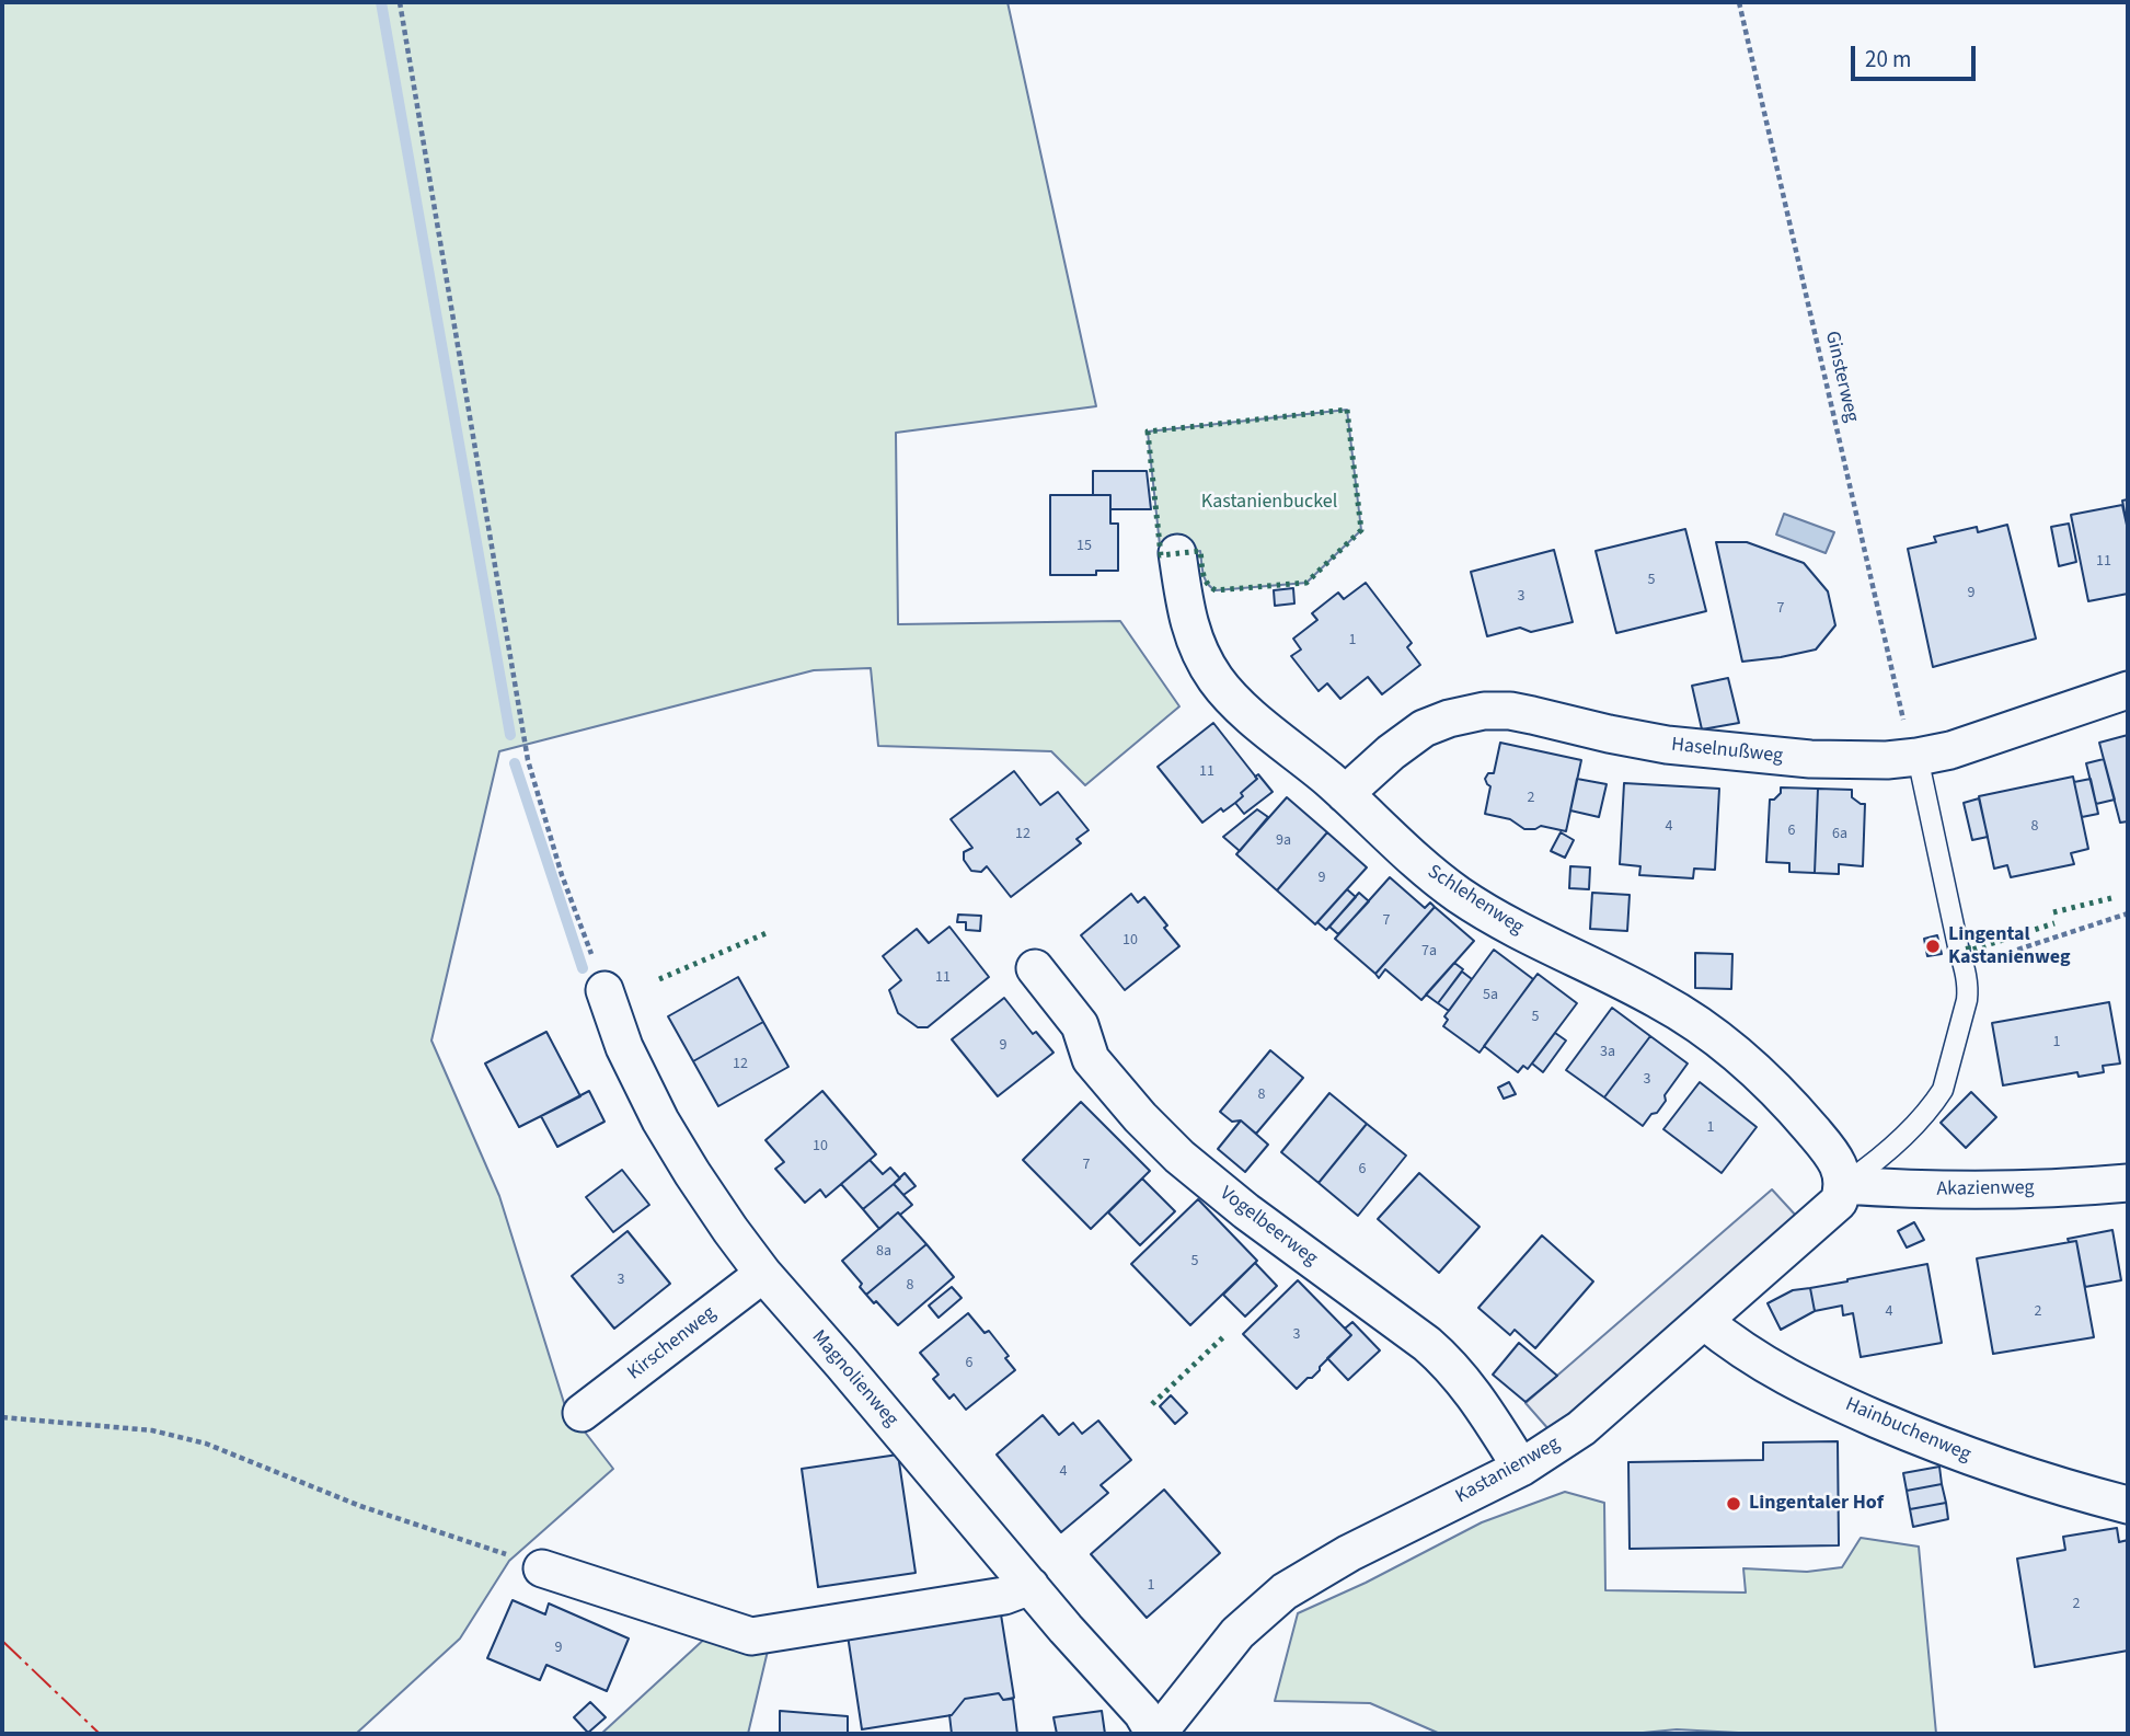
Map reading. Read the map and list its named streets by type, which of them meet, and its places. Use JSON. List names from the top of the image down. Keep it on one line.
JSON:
{"streets":{"street":["Haselnußweg","Schlehenweg","Akazienweg","Vogelbeerweg","Kirschenweg","Magnolienweg","Hainbuchenweg","Kastanienweg"],"path":["Ginsterweg"]},"crossings":[["Ginsterweg","Haselnußweg"],["Haselnußweg","Schlehenweg"],["Schlehenweg","Akazienweg"],["Schlehenweg","Kastanienweg"],["Akazienweg","Kastanienweg"],["Vogelbeerweg","Kastanienweg"],["Kirschenweg","Magnolienweg"],["Magnolienweg","Kastanienweg"],["Hainbuchenweg","Kastanienweg"]],"parks":["Kastanienbuckel"],"places":["Lingental Kastanienweg","Lingentaler Hof"],"house_numbers":["15","11","5","9","3","7","1","11","2","4","8","6","12","6a","9a","9","7","10","7a","11","5a","5","1","9","3a","12","3","8","1","10","7","6","8a","5","3","8","4","2","3","6","4","1","2","9"],"scale_bar":"20 m"}
